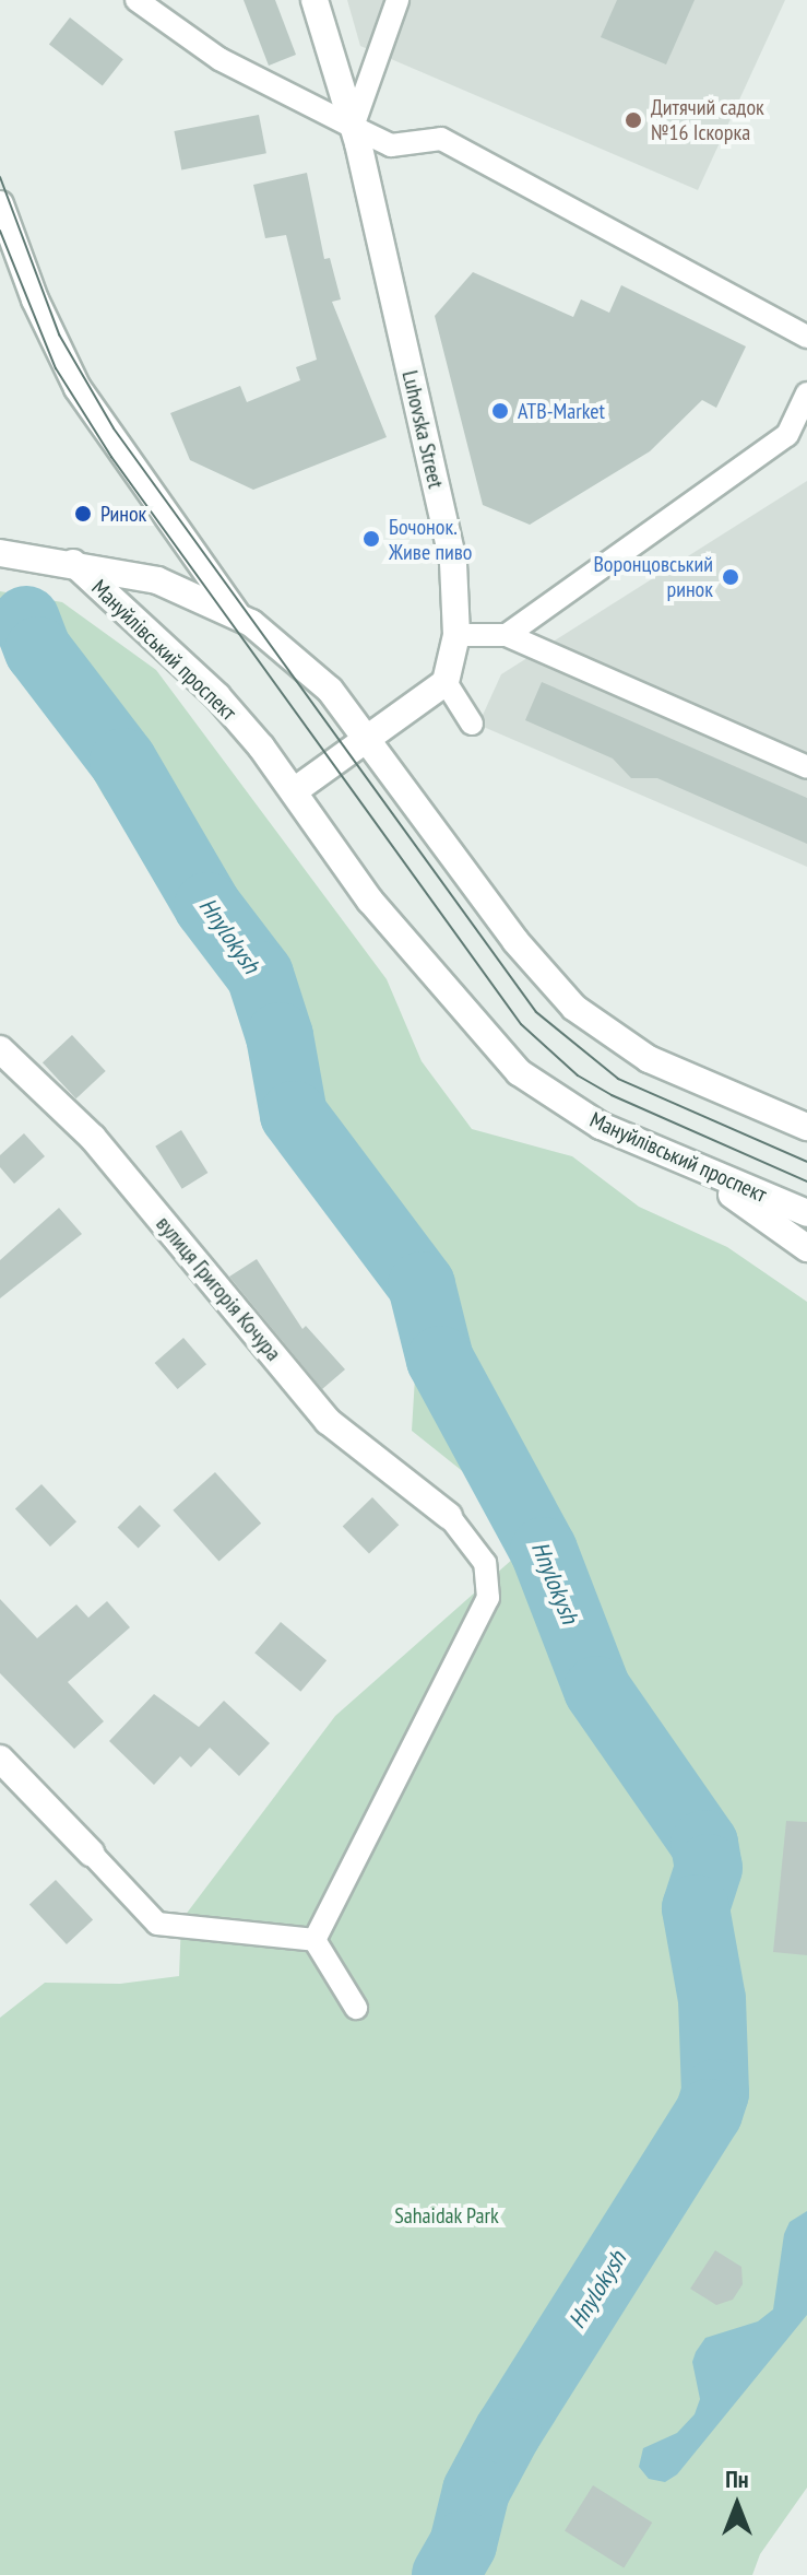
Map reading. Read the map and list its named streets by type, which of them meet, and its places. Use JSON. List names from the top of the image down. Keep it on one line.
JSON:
{"streets":{"main road":["Luhovska Street","Мануйлівський проспект","вулиця Григорія Кочура"]},"water":["Hnylokysh"],"parks":["Sahaidak Park"],"places":["Дитячий садок №16 Іскорка","ATB-Market","Ринок","Бочонок. Живе пиво","Воронцовський ринок"],"north":"top"}
